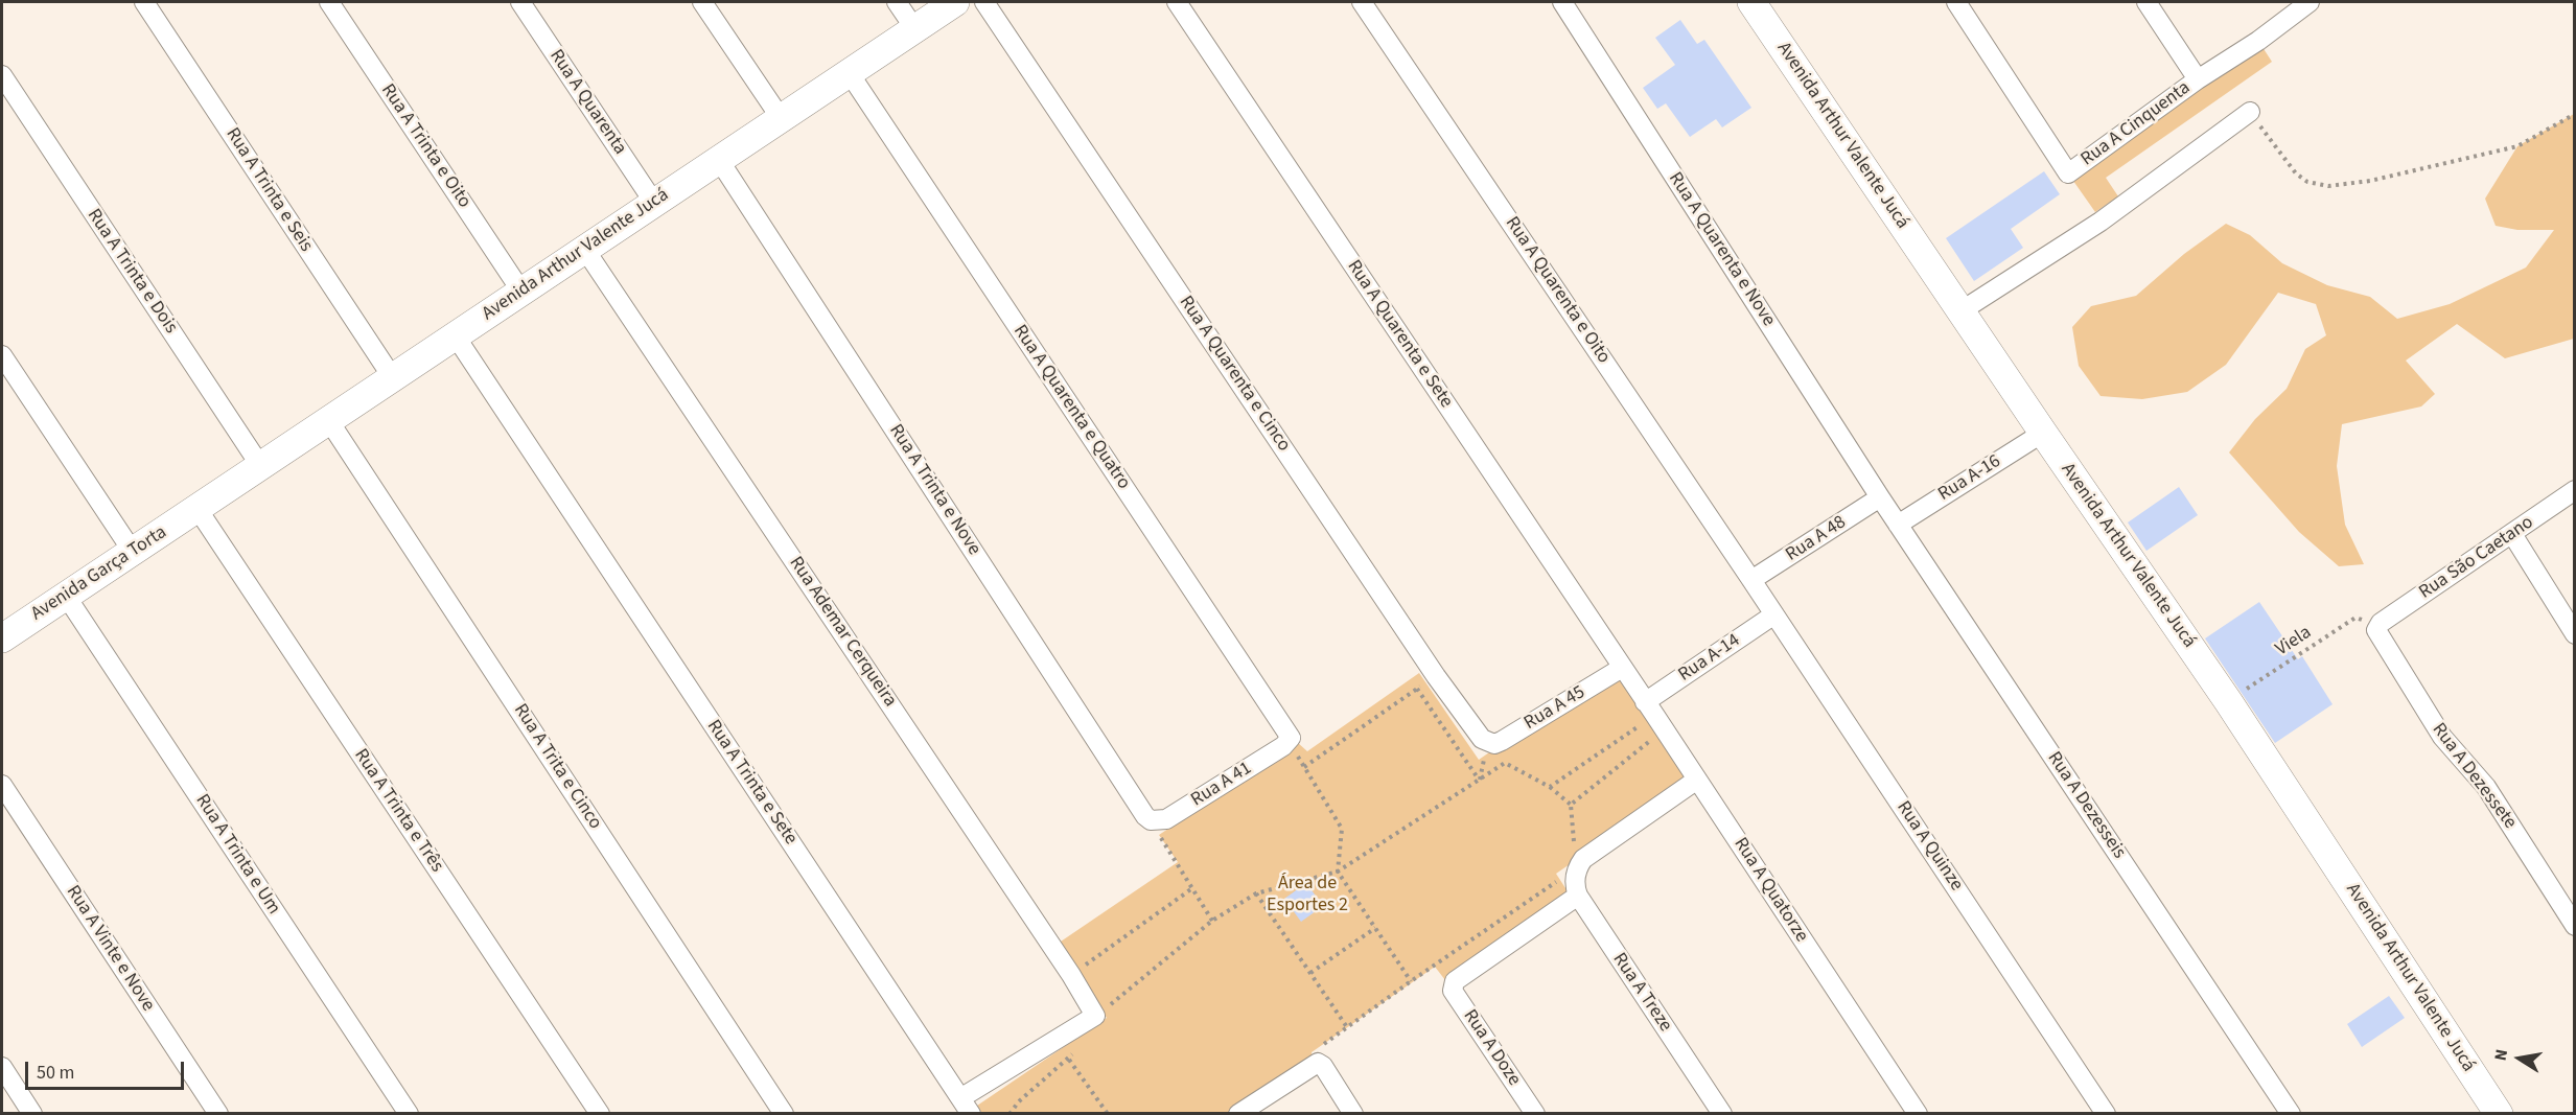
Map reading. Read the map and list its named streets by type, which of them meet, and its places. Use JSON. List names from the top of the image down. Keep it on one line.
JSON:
{"streets":{"street":["Rua A Quarenta","Rua A Cinquenta","Avenida Arthur Valente Jucá","Rua A Trinta e Oito","Rua A Trinta e Seis","Rua A Quarenta e Nove","Rua A Trinta e Dois","Rua A Quarenta e Oito","Rua A Quarenta e Sete","Rua A Quarenta e Cinco","Rua A Quarenta e Quatro","Rua A-16","Rua A Trinta e Nove","Rua A 48","Rua São Caetano","Avenida Garça Torta","Rua Ademar Cerqueira","Rua A-14","Rua A 45","Rua A Trita e Cinco","Rua A Dezessete","Rua A Trinta e Sete","Rua A 41","Rua A Dezesseis","Rua A Trinta e Três","Rua A Quinze","Rua A Trinta e Um","Rua A Quatorze","Rua A Vinte e Nove","Rua A Treze","Rua A Doze"],"path":["Viela"]},"crossings":[["Rua A Quarenta","Avenida Arthur Valente Jucá"],["Avenida Arthur Valente Jucá","Rua A Trinta e Oito"],["Avenida Arthur Valente Jucá","Rua A Trinta e Seis"],["Avenida Arthur Valente Jucá","Rua A Trinta e Dois"],["Avenida Arthur Valente Jucá","Rua A Quarenta e Quatro"],["Avenida Arthur Valente Jucá","Rua A-16"],["Avenida Arthur Valente Jucá","Rua A Trinta e Nove"],["Avenida Arthur Valente Jucá","Avenida Garça Torta"],["Avenida Arthur Valente Jucá","Rua Ademar Cerqueira"],["Avenida Arthur Valente Jucá","Viela"],["Avenida Arthur Valente Jucá","Rua A Trita e Cinco"],["Avenida Arthur Valente Jucá","Rua A Trinta e Sete"],["Avenida Arthur Valente Jucá","Rua A Trinta e Três"],["Rua A Quarenta e Nove","Rua A 48"],["Rua A Quarenta e Nove","Rua A Dezesseis"],["Rua A Quarenta e Oito","Rua A 48"],["Rua A Quarenta e Oito","Rua A Quinze"],["Rua A Quarenta e Sete","Rua A 45"],["Rua A Quarenta e Sete","Rua A Quatorze"],["Rua A Quarenta e Cinco","Rua A 45"],["Rua A Quarenta e Quatro","Rua A 41"],["Rua A-16","Rua A Dezesseis"],["Rua A Trinta e Nove","Rua A 41"],["Rua A 48","Rua A Dezesseis"],["Rua A 48","Rua A Quinze"],["Rua São Caetano","Viela"],["Rua São Caetano","Rua A Dezessete"],["Avenida Garça Torta","Rua A Trinta e Três"],["Avenida Garça Torta","Rua A Trinta e Um"],["Rua Ademar Cerqueira","Rua A Trinta e Sete"],["Viela","Rua A Dezessete"],["Rua A-14","Rua A Quinze"],["Rua A-14","Rua A Quatorze"],["Rua A 45","Rua A Quatorze"],["Rua A Treze","Rua A Doze"]],"parks":["Área de Esportes 2"],"scale_bar":"50 m","north":"left"}
